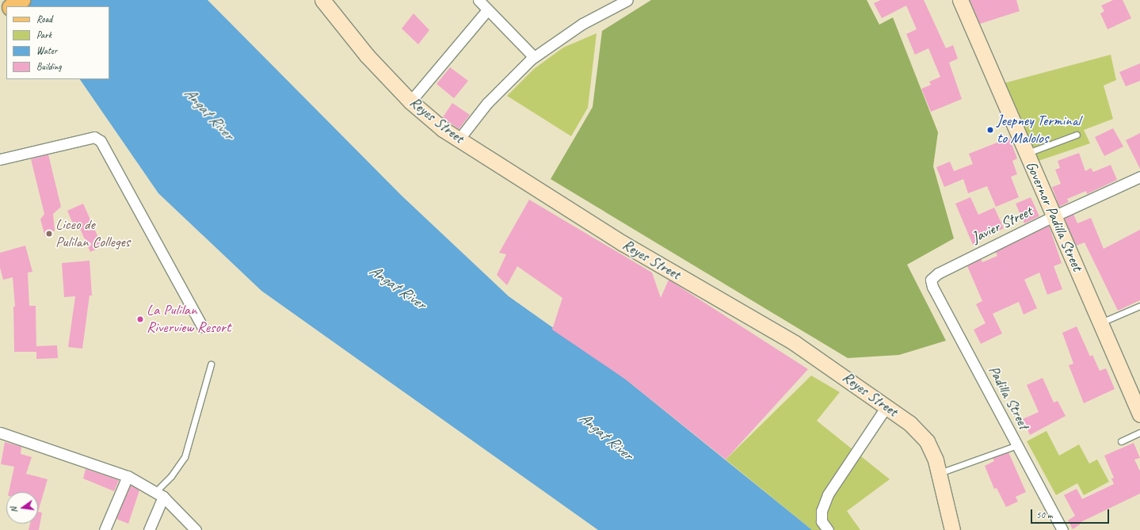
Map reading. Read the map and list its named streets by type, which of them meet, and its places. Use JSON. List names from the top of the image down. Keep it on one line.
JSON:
{"streets":{"street":["Reyes Street","Governor Padilla Street","Javier Street","Padilla Street"]},"crossings":[["Governor Padilla Street","Javier Street"],["Javier Street","Padilla Street"]],"water":["Angat River"],"places":["Jeepney Terminal to Malolos","Liceo de Pulilan Colleges","La Pulilan Riverview Resort"],"legend":["Road","Park","Water","Building"],"scale_bar":"50 m","north":"left"}
